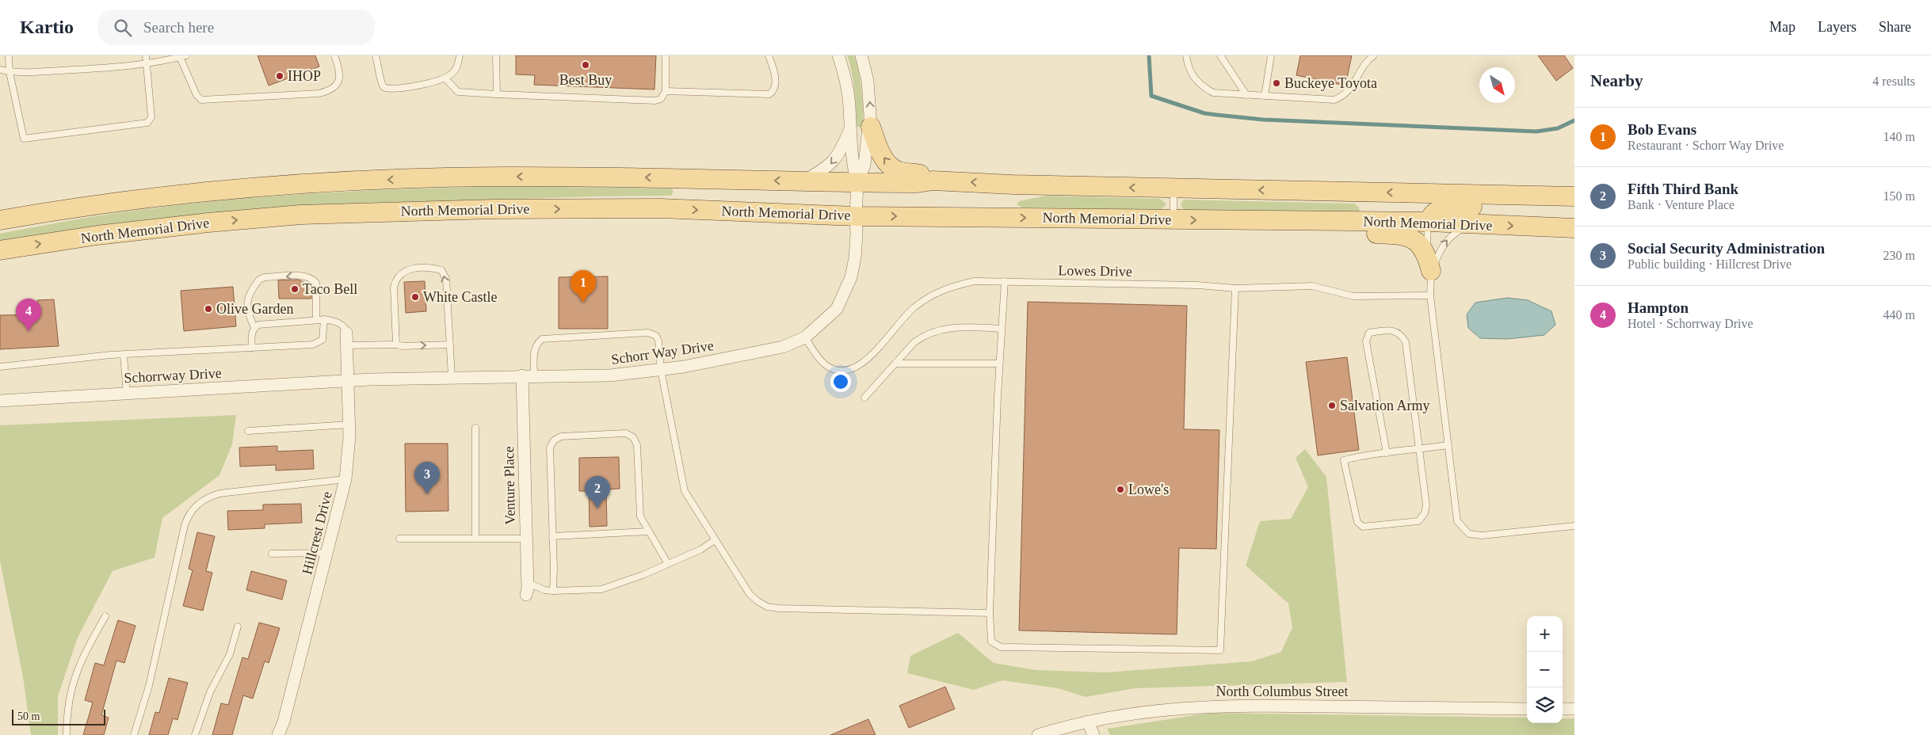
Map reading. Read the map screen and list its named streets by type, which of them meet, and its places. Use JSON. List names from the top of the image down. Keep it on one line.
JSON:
{"streets":{"main road":["North Memorial Drive"],"street":["Schorr Way Drive","Schorrway Drive","Venture Place","Hillcrest Drive","North Columbus Street"],"lane":["Lowes Drive"]},"crossings":[["North Memorial Drive","Schorr Way Drive"],["Lowes Drive","Schorr Way Drive"],["Schorr Way Drive","Schorrway Drive"],["Schorr Way Drive","Venture Place"],["Schorr Way Drive","Hillcrest Drive"],["Schorrway Drive","Hillcrest Drive"]],"places":["Best Buy","IHOP","Buckeye Toyota","Taco Bell","White Castle","Olive Garden","Salvation Army","Lowe's"],"scale_bar":"50 m","north":"bottom right","page":{"header":"Kartio","search":"Search here","nav":["Map","Layers","Share"],"heading":["Nearby","4 results"],"list":[{"mark":"1","name":"Bob Evans","note":"Restaurant · Schorr Way Drive","value":"140 m"},{"mark":"2","name":"Fifth Third Bank","note":"Bank · Venture Place","value":"150 m"},{"mark":"3","name":"Social Security Administration","note":"Public building · Hillcrest Drive","value":"230 m"},{"mark":"4","name":"Hampton","note":"Hotel · Schorrway Drive","value":"440 m"}],"pins":["1","4","3","2"],"map_buttons":["+","−"],"scale":"50 m"}}
